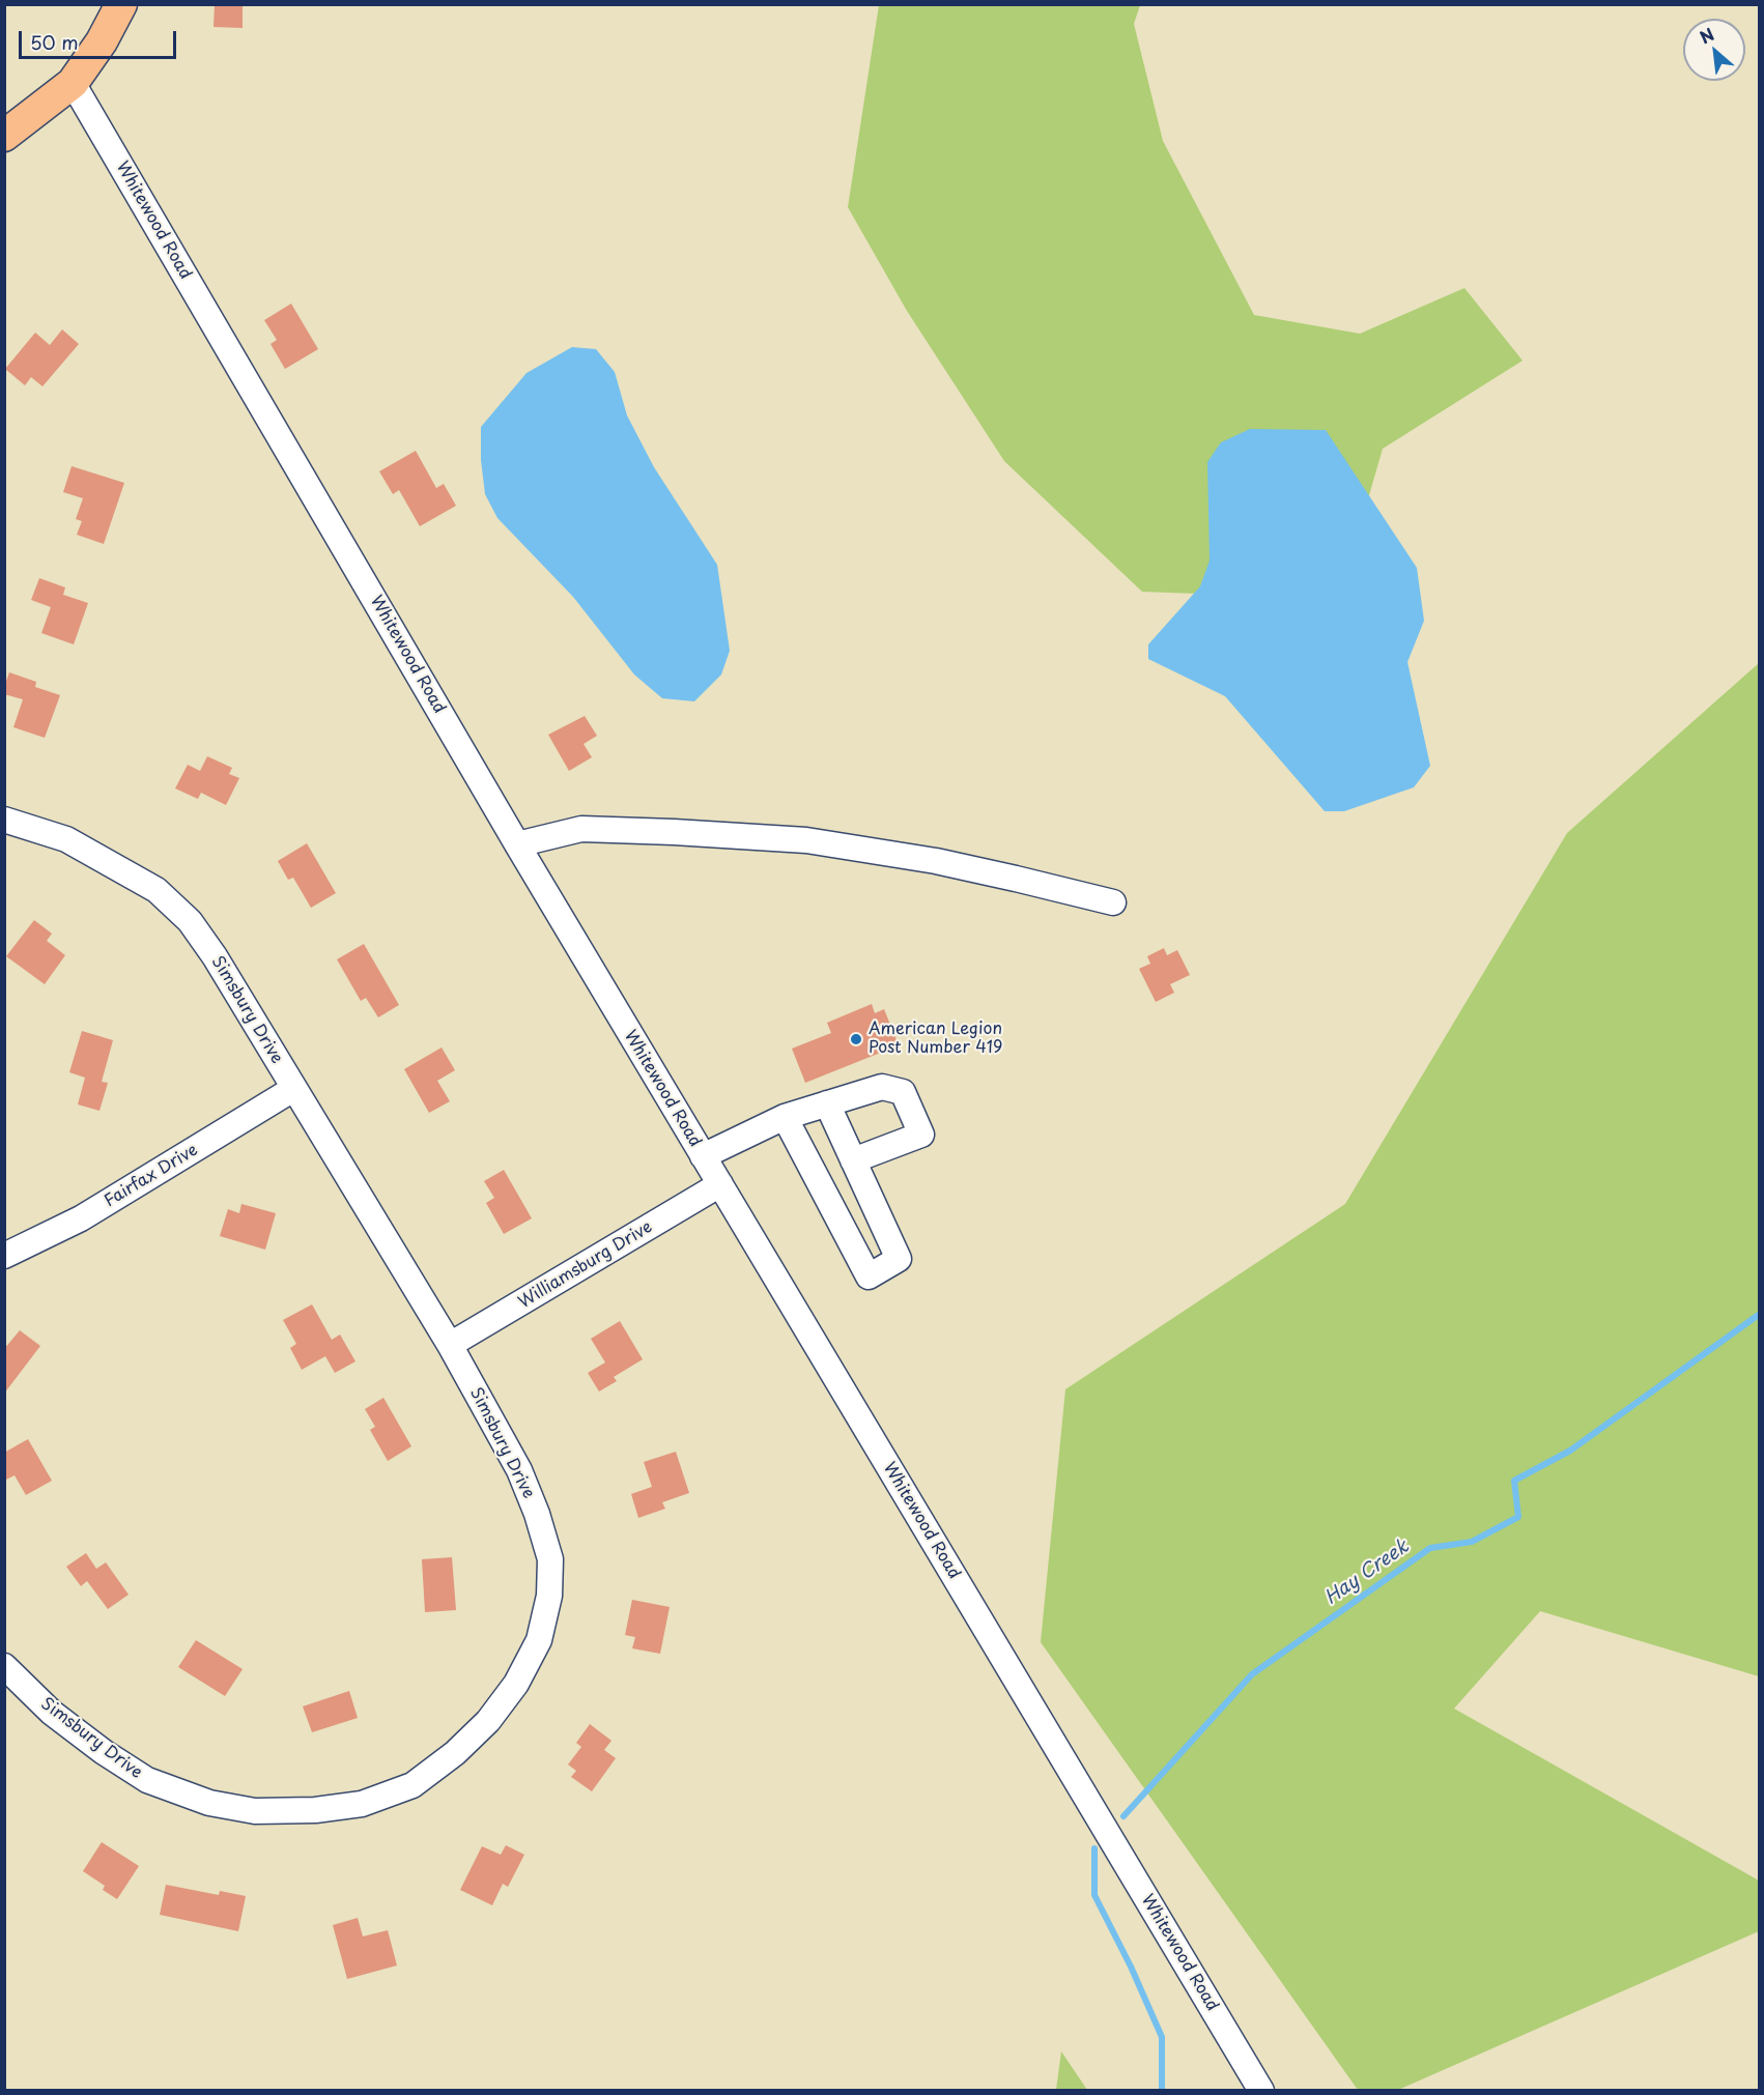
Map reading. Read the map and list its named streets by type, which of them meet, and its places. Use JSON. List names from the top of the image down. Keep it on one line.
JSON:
{"streets":{"street":["Whitewood Road","Simsbury Drive","Fairfax Drive","Williamsburg Drive"]},"crossings":[["Whitewood Road","Williamsburg Drive"],["Simsbury Drive","Fairfax Drive"],["Simsbury Drive","Williamsburg Drive"]],"water":["Hay Creek"],"places":["American Legion Post Number 419"],"scale_bar":"50 m","north":"top left"}
